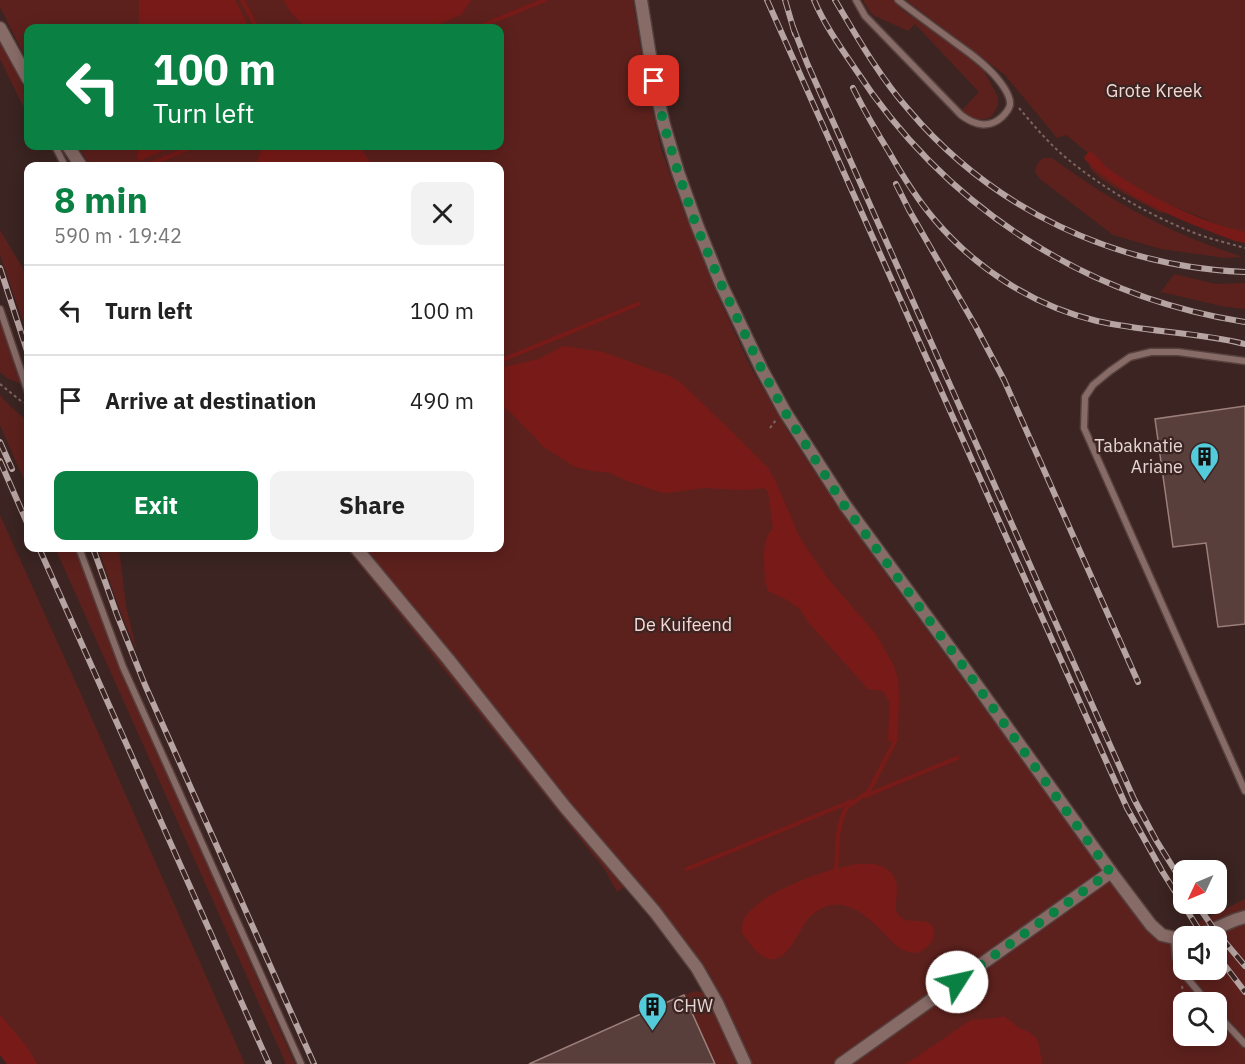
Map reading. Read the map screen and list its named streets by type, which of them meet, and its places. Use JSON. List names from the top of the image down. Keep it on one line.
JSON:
{"parks":["Grote Kreek","De Kuifeend"],"places":{"building":["Tabaknatie Ariane","CHW"]},"north":"bottom left","page":{"turn":["100 m","Turn left"],"heading":["8 min","590 m · 19:42"],"list":[{"name":"Turn left","value":"100 m"},{"name":"Arrive at destination","value":"490 m"}],"buttons":["Exit","Share"]}}
